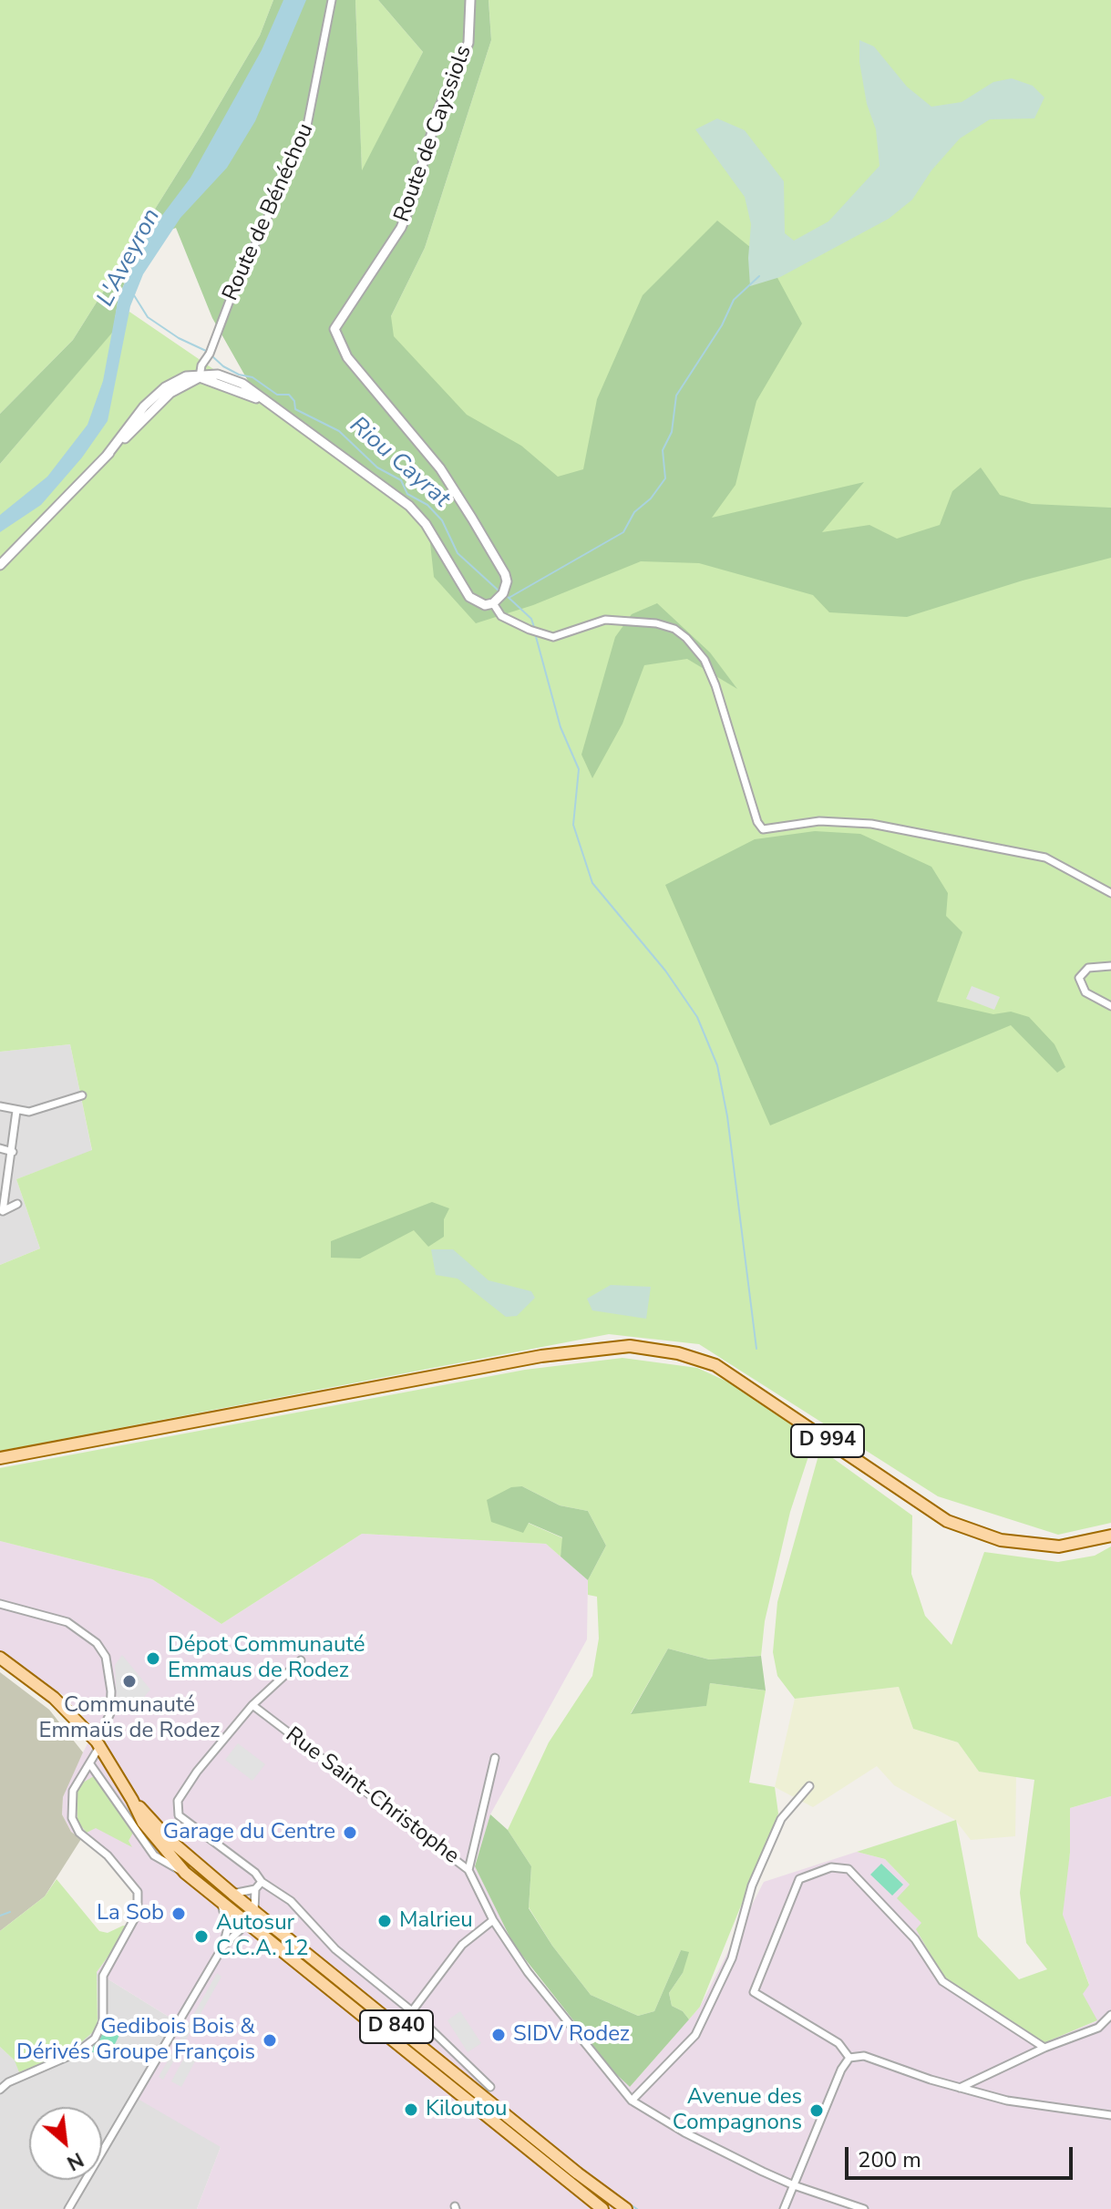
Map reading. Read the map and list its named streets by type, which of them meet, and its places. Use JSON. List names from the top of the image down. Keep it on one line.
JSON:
{"streets":{"main road":["D 994","D 840"],"street":["Route de Cayssiols","Route de Bénéchou","Rue Saint-Christophe"]},"water":["L'Aveyron","Riou Cayrat"],"places":["Dépot Communauté Emmaus de Rodez","Communauté Emmaüs de Rodez","Garage du Centre","La Sob","Malrieu","Autosur C.C.A. 12","SIDV Rodez","Gedibois Bois & Dérivés Groupe François","Kiloutou","Avenue des Compagnons"],"scale_bar":"200 m","north":"bottom right"}
